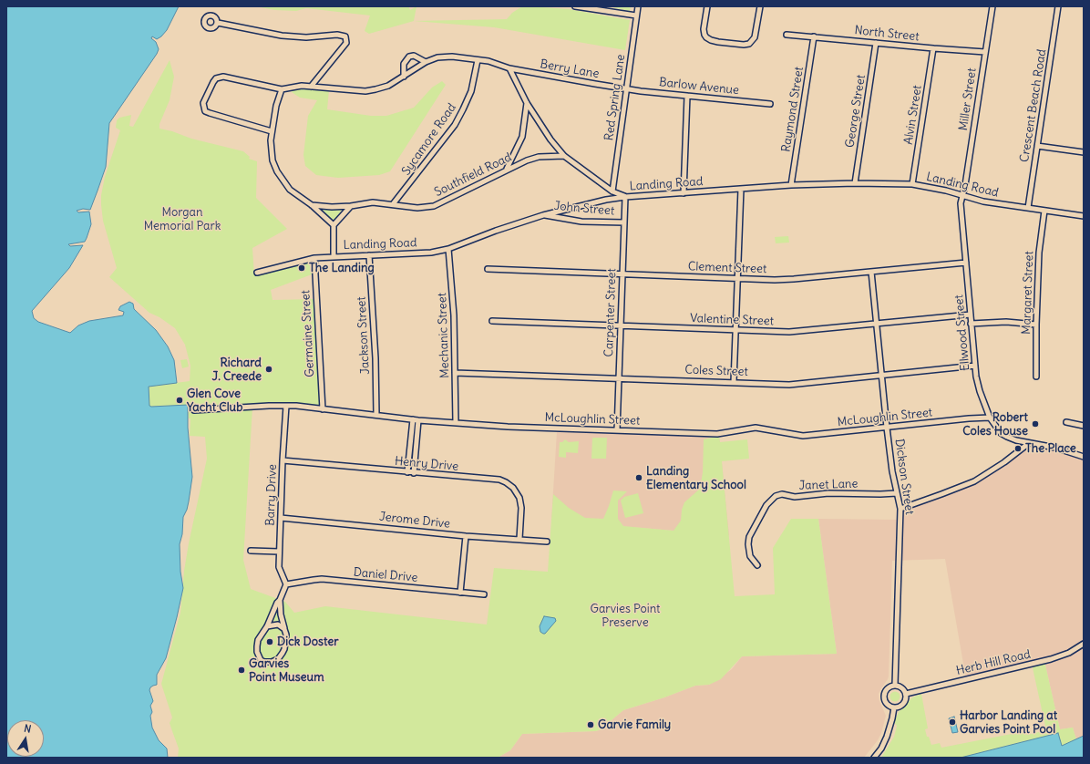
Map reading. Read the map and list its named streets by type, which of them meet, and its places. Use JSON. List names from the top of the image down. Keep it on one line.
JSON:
{"streets":{"street":["North Street","Berry Lane","Barlow Avenue","Red Spring Lane","Miller Street","Crescent Beach Road","Raymond Street","George Street","Alvin Street","Sycamore Road","Southfield Road","Landing Road","John Street","Clement Street","Margaret Street","Carpenter Street","Valentine Street","Ellwood Street","Germaine Street","Jackson Street","Mechanic Street","Coles Street","McLoughlin Street","Henry Drive","Dickson Street","Janet Lane","Barry Drive","Jerome Drive","Daniel Drive","Herb Hill Road"]},"crossings":[["North Street","Miller Street"],["North Street","Raymond Street"],["North Street","George Street"],["North Street","Alvin Street"],["Berry Lane","Barlow Avenue"],["Berry Lane","Red Spring Lane"],["Berry Lane","Sycamore Road"],["Barlow Avenue","Red Spring Lane"],["Miller Street","Landing Road"],["Miller Street","Ellwood Street"],["Crescent Beach Road","Landing Road"],["Raymond Street","Landing Road"],["George Street","Landing Road"],["Alvin Street","Landing Road"],["Sycamore Road","Southfield Road"],["Landing Road","John Street"],["Landing Road","Margaret Street"],["Landing Road","Carpenter Street"],["Landing Road","Ellwood Street"],["Landing Road","Germaine Street"],["Landing Road","Jackson Street"],["Landing Road","Mechanic Street"],["John Street","Carpenter Street"],["Clement Street","Carpenter Street"],["Clement Street","Ellwood Street"],["Clement Street","Dickson Street"],["Carpenter Street","Valentine Street"],["Carpenter Street","Coles Street"],["Carpenter Street","McLoughlin Street"],["Valentine Street","Ellwood Street"],["Valentine Street","Dickson Street"],["Ellwood Street","Coles Street"],["Ellwood Street","McLoughlin Street"],["Germaine Street","McLoughlin Street"],["Jackson Street","McLoughlin Street"],["Mechanic Street","Coles Street"],["Mechanic Street","McLoughlin Street"],["Coles Street","Dickson Street"],["McLoughlin Street","Dickson Street"],["McLoughlin Street","Barry Drive"],["Henry Drive","Barry Drive"],["Henry Drive","Jerome Drive"],["Dickson Street","Janet Lane"],["Dickson Street","Herb Hill Road"],["Barry Drive","Jerome Drive"],["Barry Drive","Daniel Drive"]],"parks":["Morgan Memorial Park","Garvies Point Preserve"],"places":["The Landing","Richard J. Creede","Glen Cove Yacht Club","Robert Coles House","The Place","Landing Elementary School","Dick Doster","Garvies Point Museum","Harbor Landing at Garvies Point Pool","Garvie Family"],"north":"top"}
